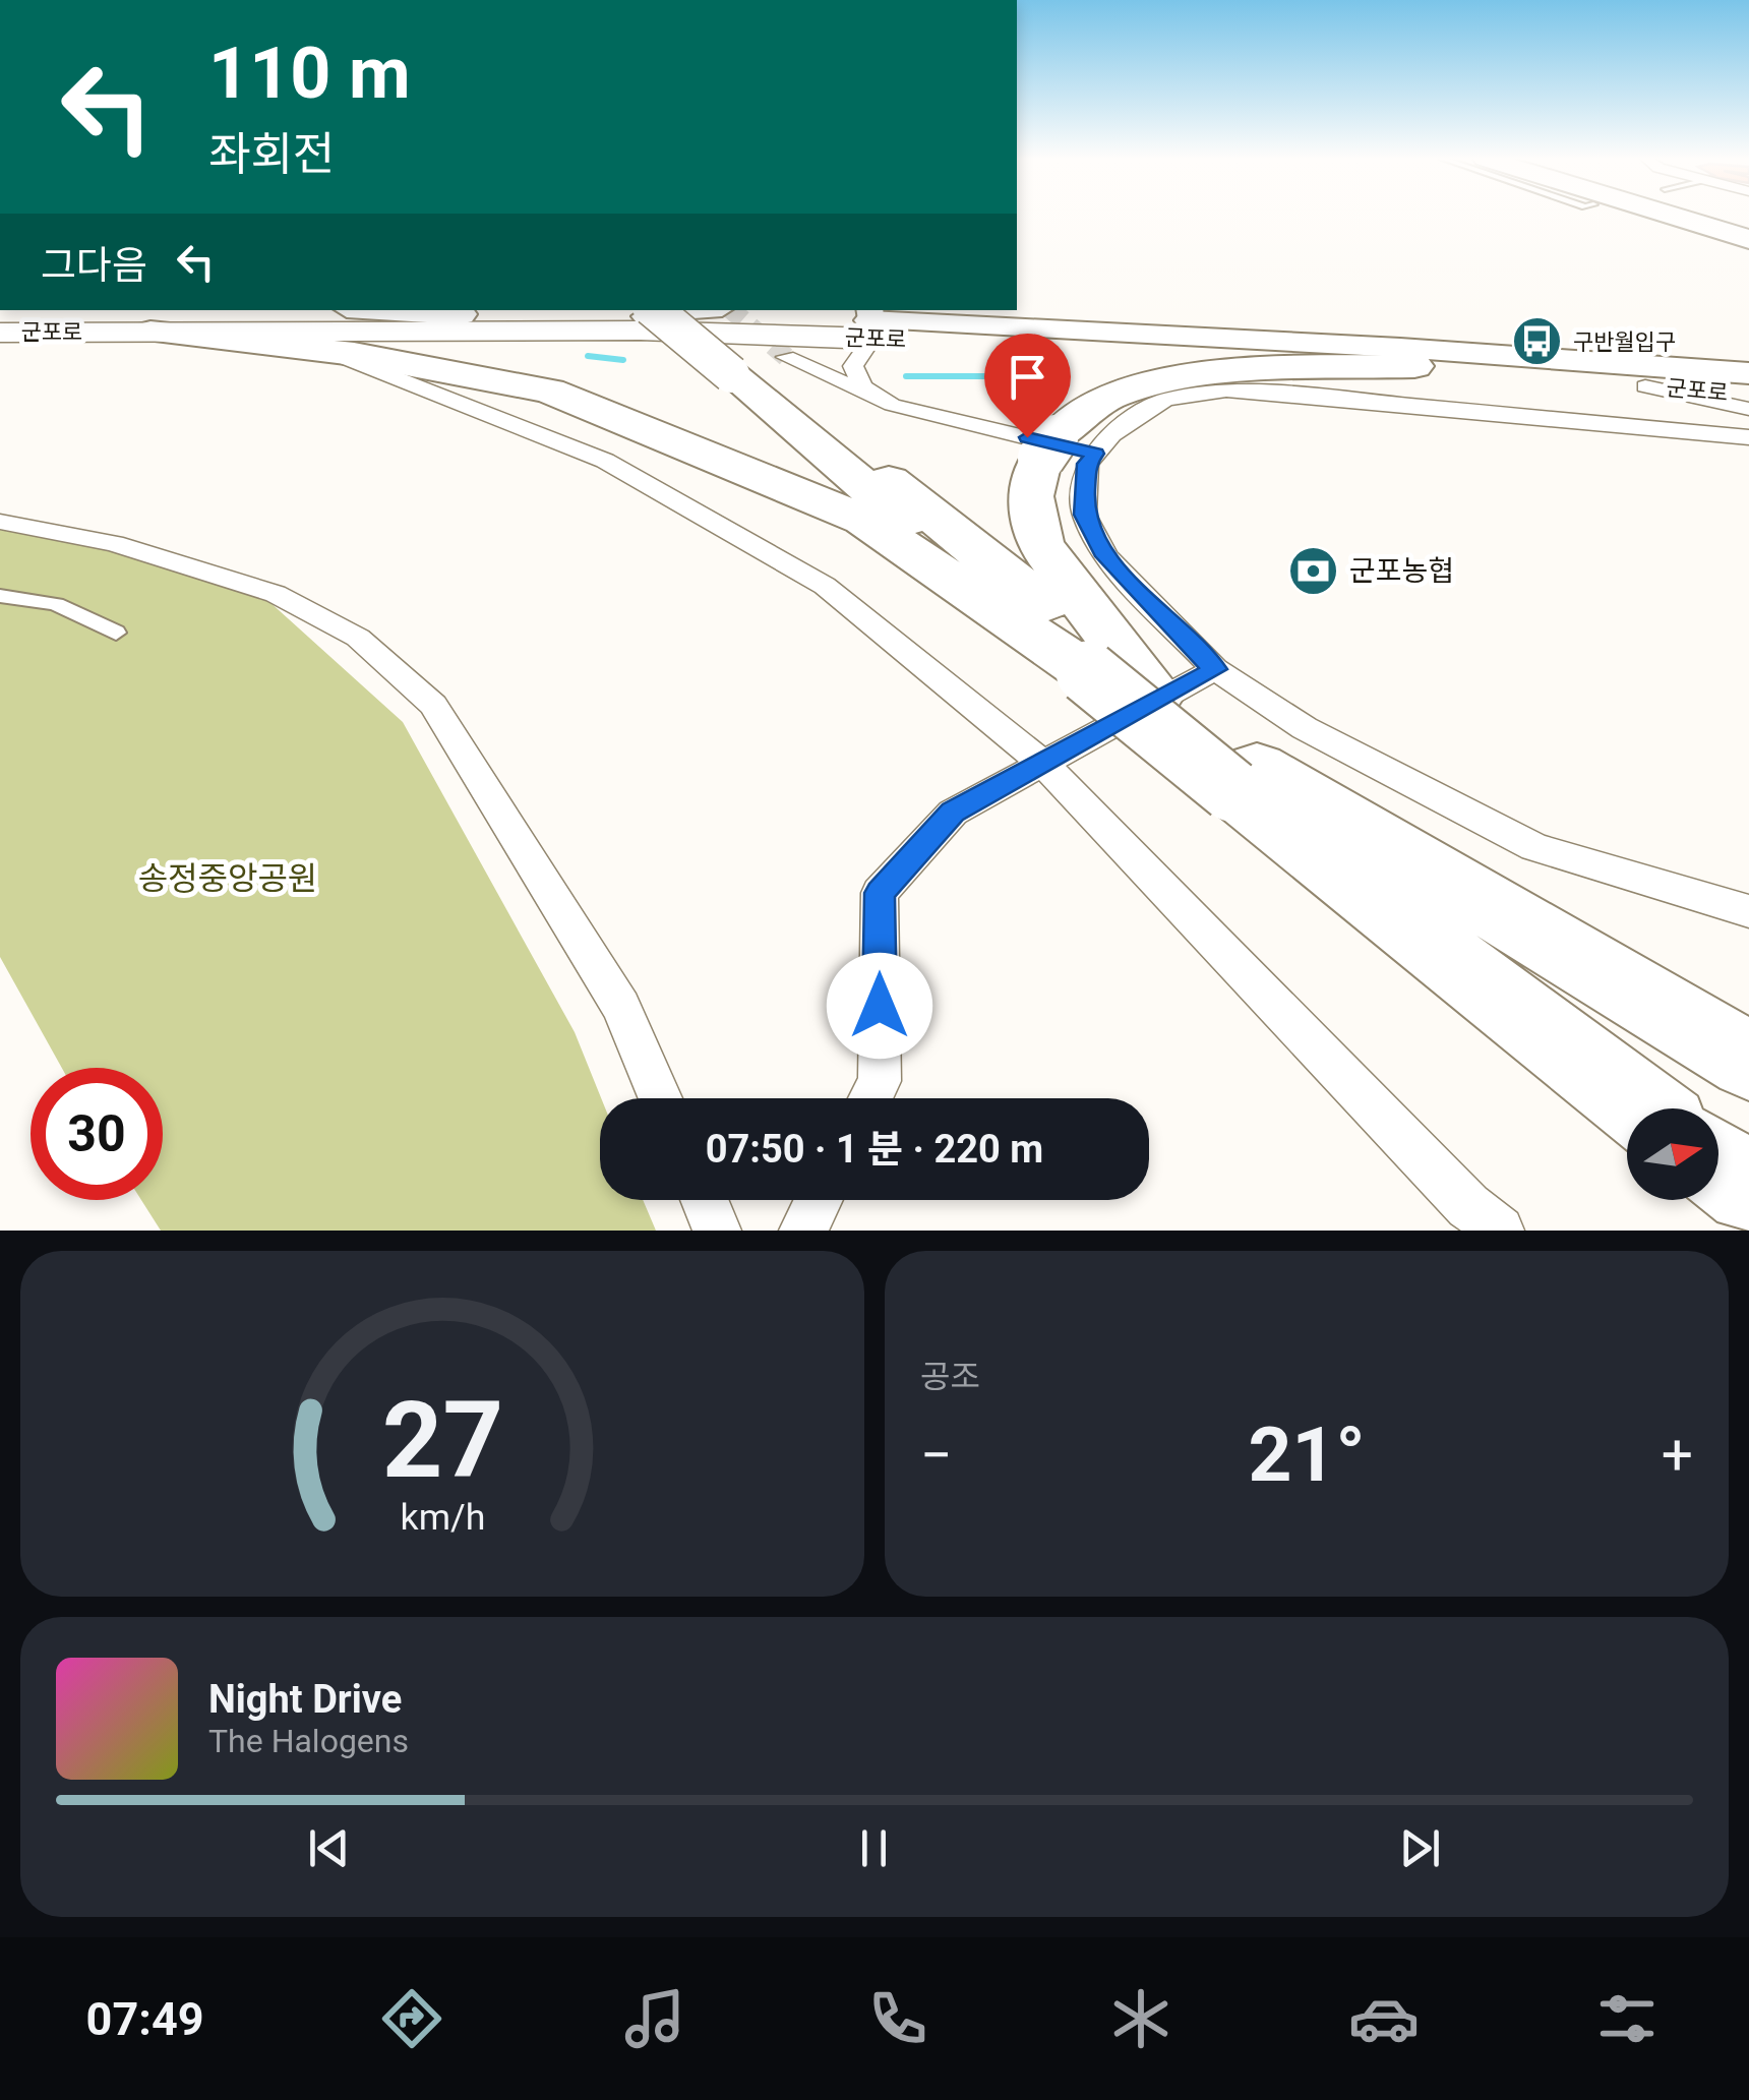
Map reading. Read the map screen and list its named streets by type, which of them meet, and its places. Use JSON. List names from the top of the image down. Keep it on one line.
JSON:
{"streets":{"highway":["군포로"]},"parks":["송정중앙공원"],"places":{"bus stop":["구반월입구"],"bank":["군포농협"]},"north":"right","page":{"turn":["110 m","좌회전"],"then":"그다음","limit":"30","trip":"07:50 · 1 분 · 220 m","tile":"공조","heat":["−","21°","+"],"song":["Night Drive","The Halogens"],"tabs":"07:49","gauge":["27","km/h"]}}
